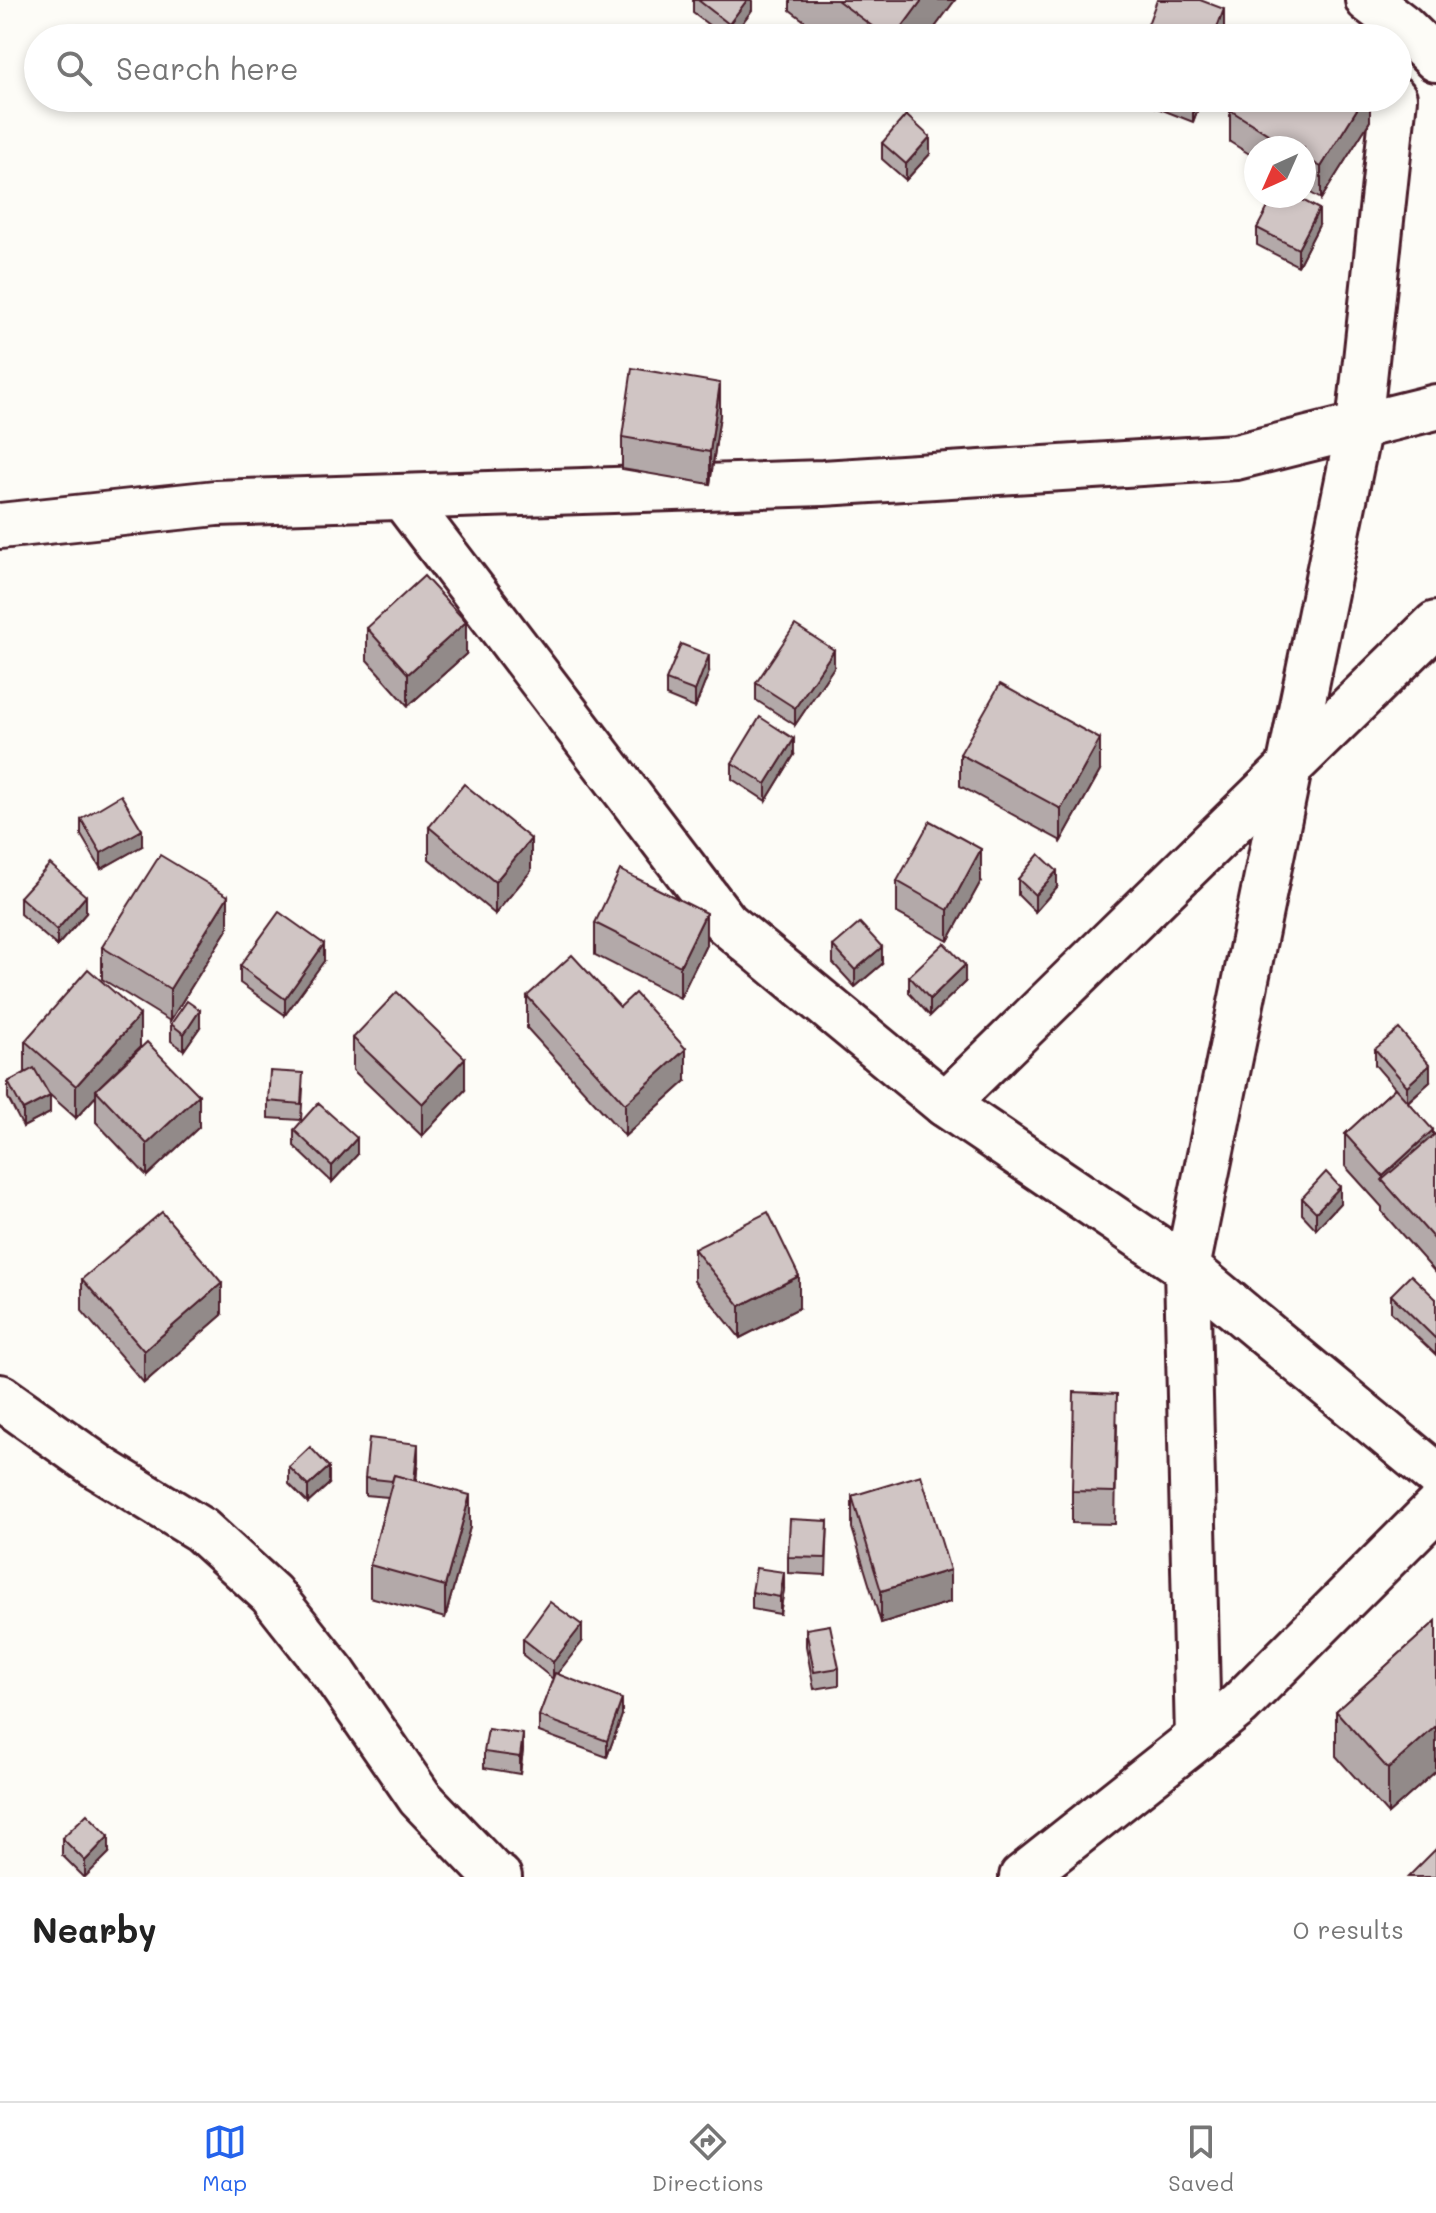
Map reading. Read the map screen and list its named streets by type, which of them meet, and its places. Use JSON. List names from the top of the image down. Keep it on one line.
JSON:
{"north":"bottom left","page":{"search":"Search here","heading":["Nearby","0 results"],"nav":["Map","Directions","Saved"]}}
